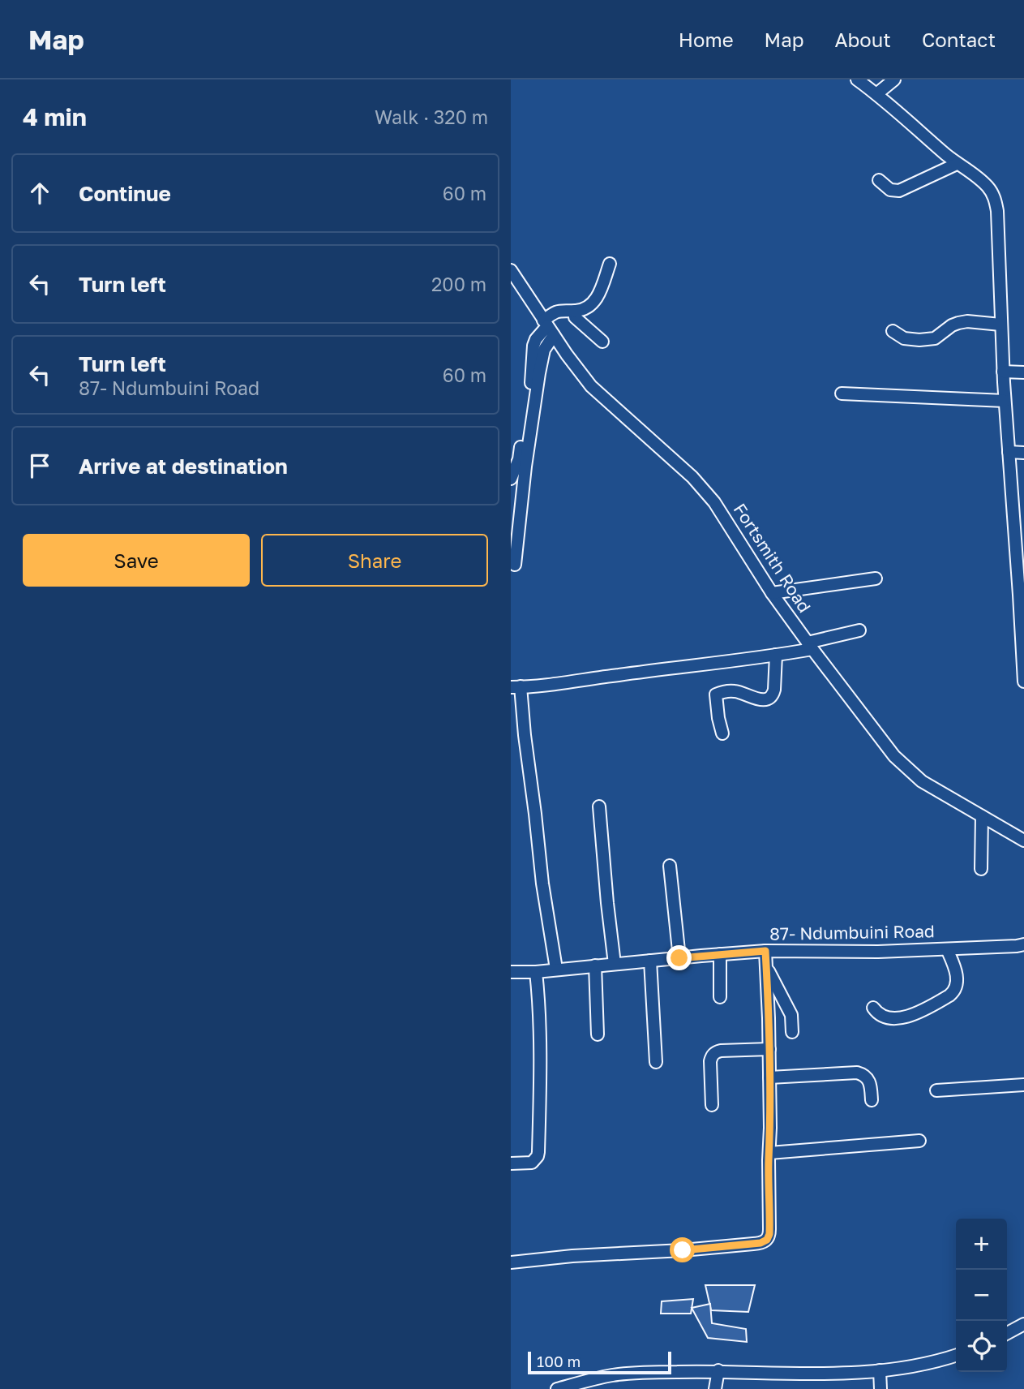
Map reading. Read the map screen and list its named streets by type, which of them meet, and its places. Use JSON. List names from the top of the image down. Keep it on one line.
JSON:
{"streets":{"street":["Fortsmith Road","87- Ndumbuini Road"]},"scale_bar":"100 m","page":{"header":"Map","nav":["Home","Map","About","Contact"],"heading":["4 min","Walk · 320 m"],"list":[["Continue","60 m"],["Turn left","200 m"],["Turn left","87- Ndumbuini Road","60 m"],"Arrive at destination"],"buttons":["Save","Share"],"map_buttons":["+","−"],"scale":"100 m"}}
